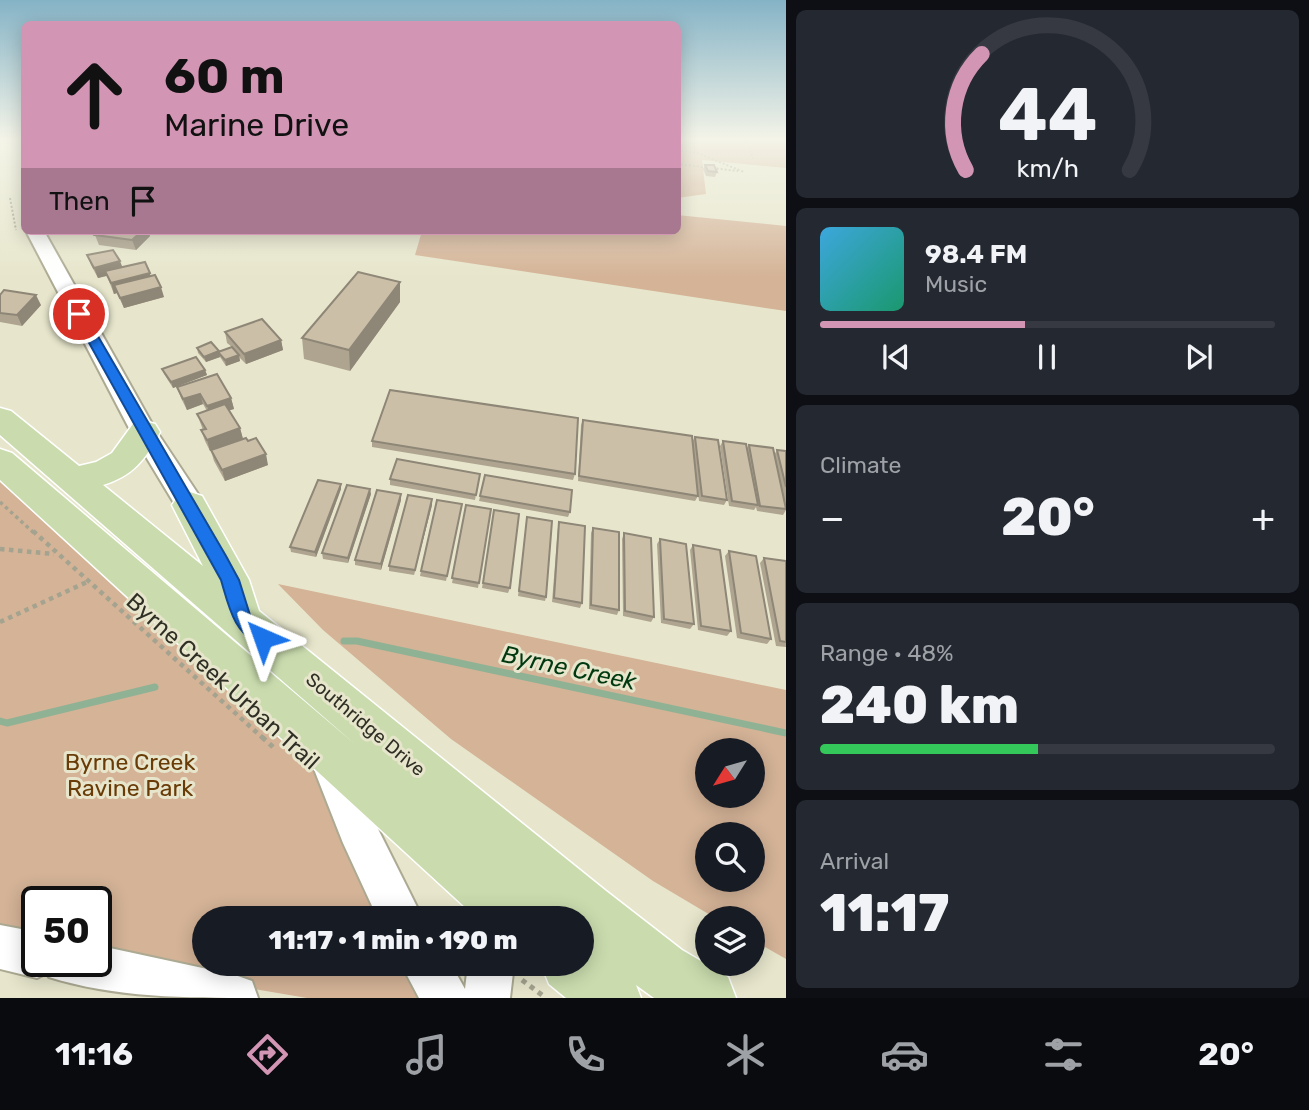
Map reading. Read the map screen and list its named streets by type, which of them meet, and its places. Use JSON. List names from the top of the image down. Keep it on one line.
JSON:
{"streets":{"main road":["Southridge Drive"],"path":["Byrne Creek Urban Trail"]},"water":["Byrne Creek"],"parks":["Byrne Creek Ravine Park"],"north":"bottom left","page":{"turn":["60 m","Marine Drive"],"then":"Then","song":["98.4 FM","Music"],"tile":["Climate",["Range · 48%","240 km"],["Arrival","11:17"]],"heat":["−","20°","+"],"limit":"50","trip":"11:17 · 1 min · 190 m","tabs":["11:16","20°"],"gauge":["44","km/h"]}}
